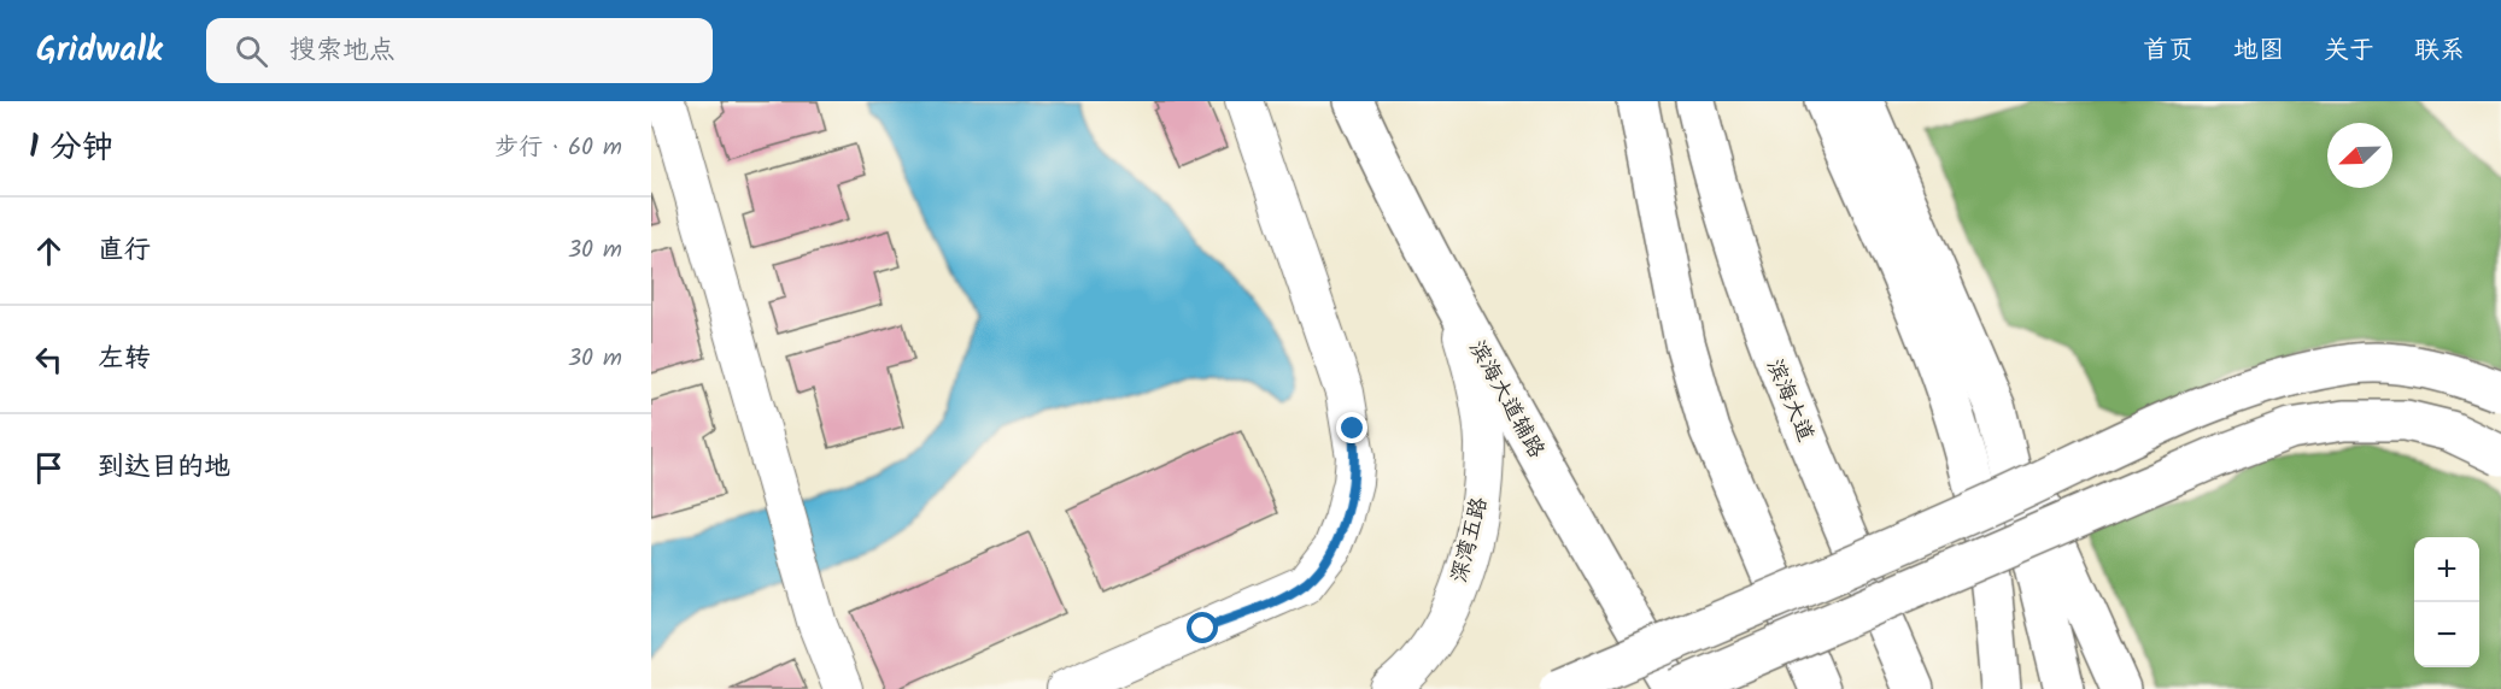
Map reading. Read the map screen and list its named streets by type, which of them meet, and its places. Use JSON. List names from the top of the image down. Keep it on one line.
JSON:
{"streets":{"main road":["滨海大道辅路","滨海大道"],"street":["深湾五路"]},"crossings":[["滨海大道辅路","深湾五路"]],"north":"bottom left","page":{"header":"Gridwalk","search":"搜索地点","nav":["首页","地图","关于","联系"],"heading":["1 分钟","步行 · 60 m"],"list":[["直行","30 m"],["左转","30 m"],"到达目的地"],"map_buttons":["+","−"]}}
